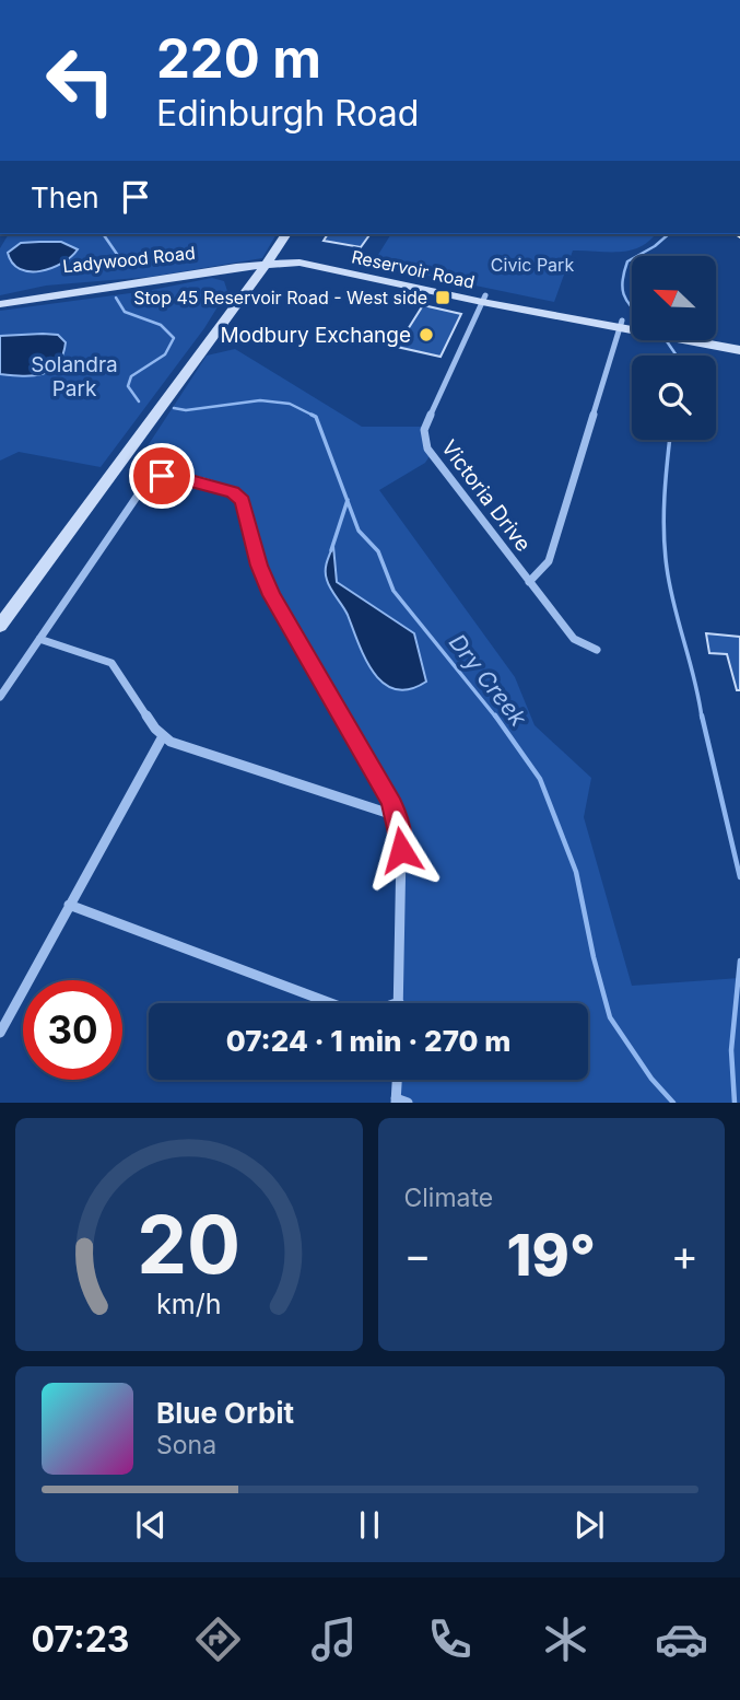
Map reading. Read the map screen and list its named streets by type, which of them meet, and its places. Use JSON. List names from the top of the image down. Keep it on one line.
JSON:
{"streets":{"main road":["Ladywood Road","Reservoir Road"],"street":["Victoria Drive"]},"crossings":[["Ladywood Road","Reservoir Road"],["Reservoir Road","Victoria Drive"]],"water":["Dry Creek"],"parks":["Civic Park","Solandra Park"],"places":{"transit":["Stop 45 Reservoir Road - West side"],"other":["Modbury Exchange"]},"north":"top left","page":{"turn":["220 m","Edinburgh Road"],"then":"Then","limit":"30","trip":"07:24 · 1 min · 270 m","tile":"Climate","heat":["−","19°","+"],"song":["Blue Orbit","Sona"],"tabs":"07:23","gauge":["20","km/h"]}}
